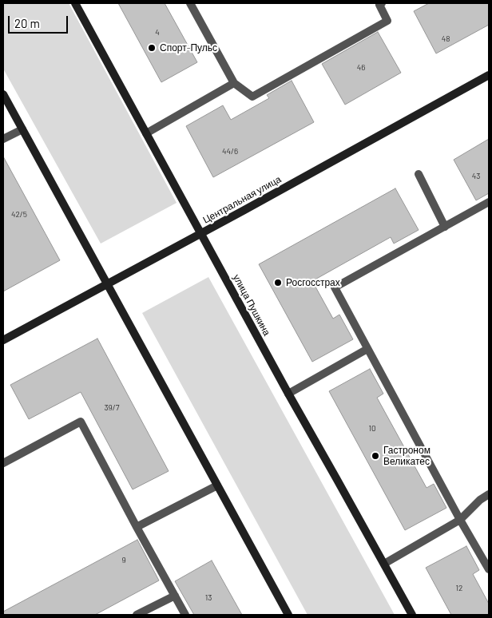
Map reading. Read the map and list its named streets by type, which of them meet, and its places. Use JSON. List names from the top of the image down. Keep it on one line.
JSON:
{"streets":{"street":["Центральная улица","улица Пушкина"]},"crossings":[["Центральная улица","улица Пушкина"]],"places":["Спорт-Пульс","Росгосстрах","Гастроном Великатес"],"house_numbers":["4","48","46","44/6","43","42/5","39/7","10","9","12","13"],"scale_bar":"20 m"}
